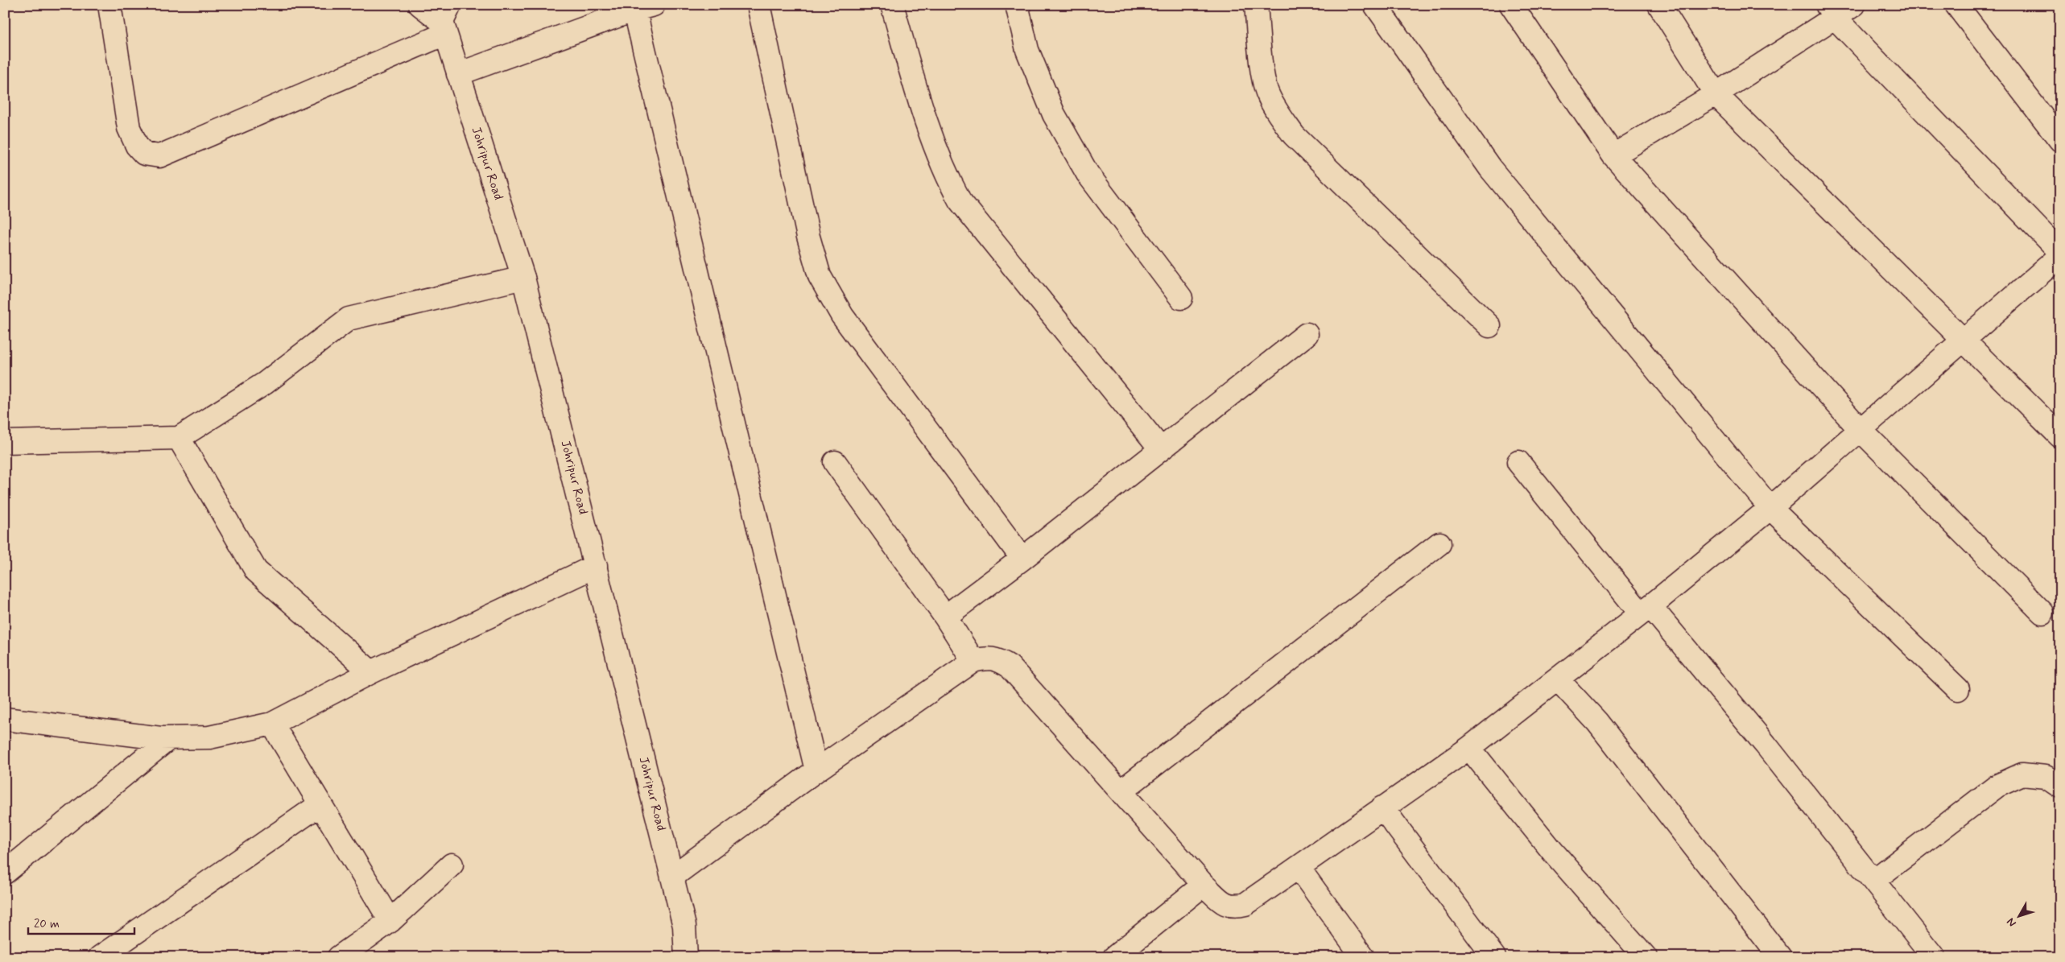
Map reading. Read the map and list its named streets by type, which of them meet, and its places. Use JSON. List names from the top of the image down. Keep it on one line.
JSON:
{"streets":{"street":["Johripur Road"]},"scale_bar":"20 m","north":"bottom left"}
